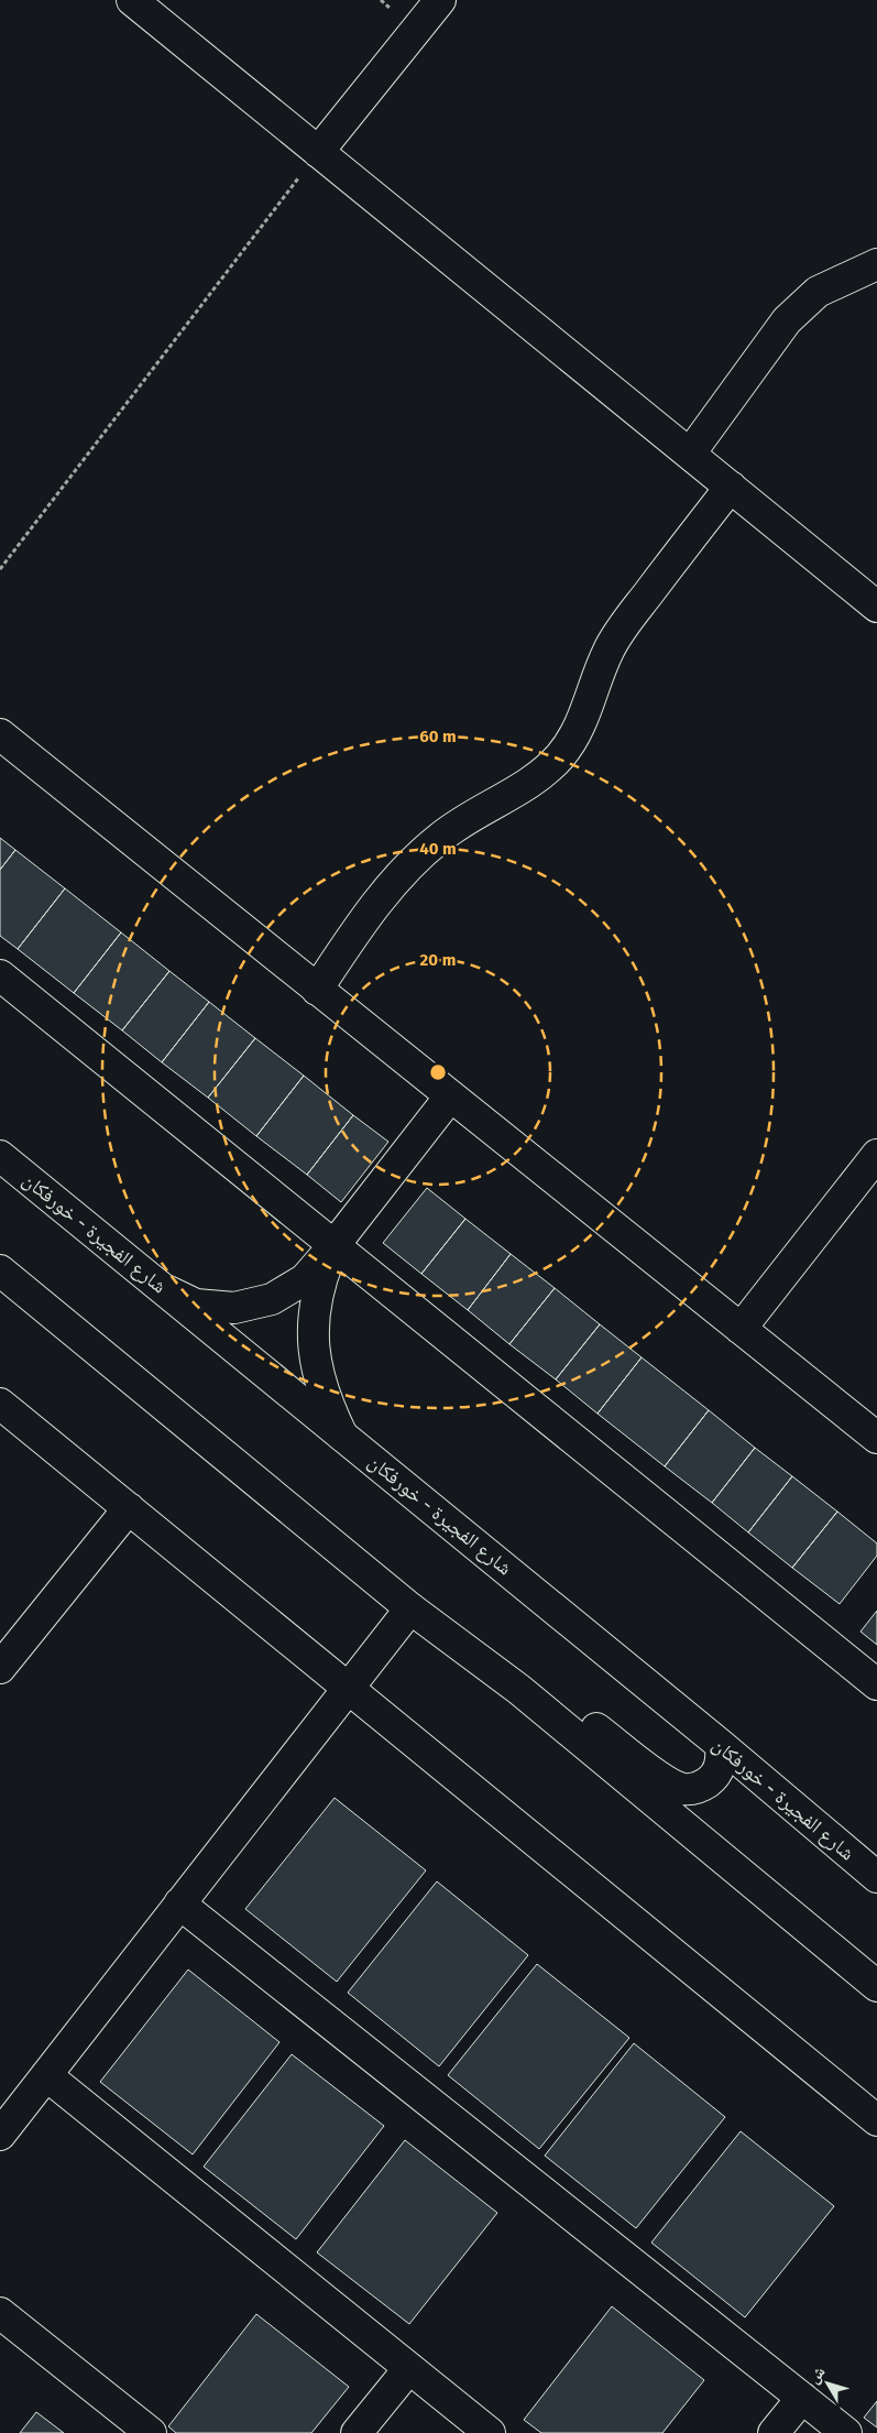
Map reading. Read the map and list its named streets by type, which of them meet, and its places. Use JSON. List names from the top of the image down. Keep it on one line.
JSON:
{"streets":{"main road":["شارع الفجيرة - خورفكان"]},"north":"top left","rings":["60 m","40 m","20 m"]}
